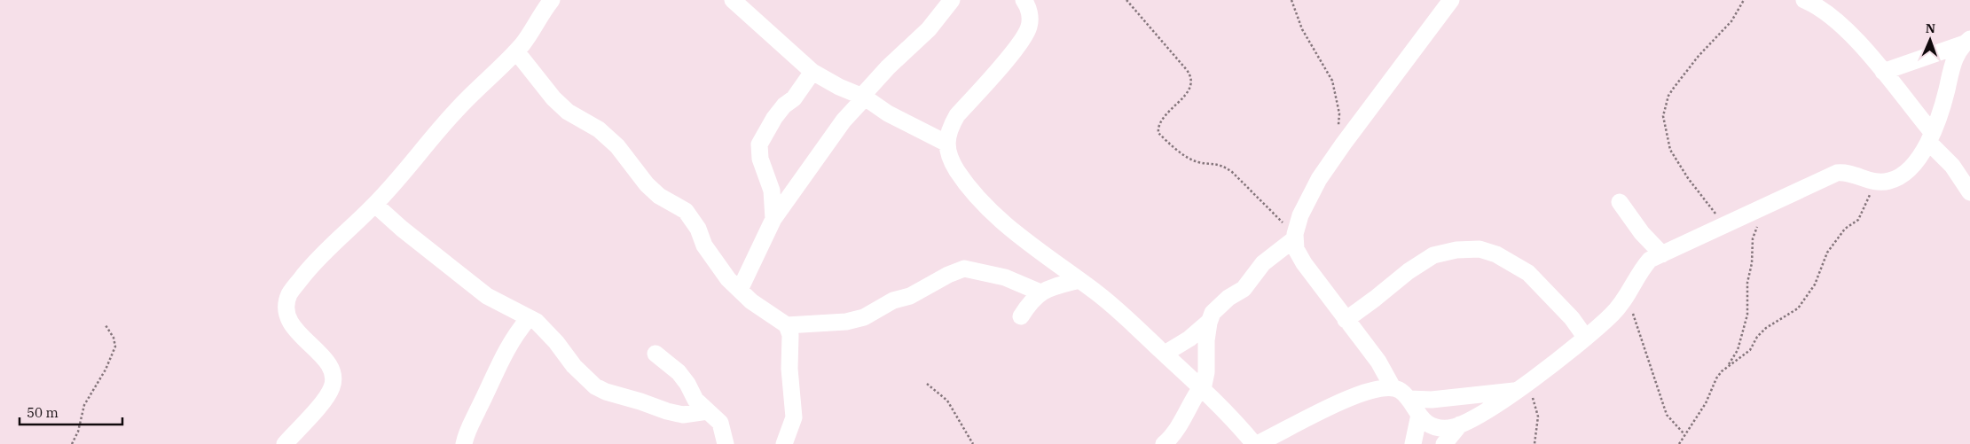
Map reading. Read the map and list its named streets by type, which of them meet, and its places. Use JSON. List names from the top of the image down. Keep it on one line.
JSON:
{"scale_bar":"50 m","north":"top"}
